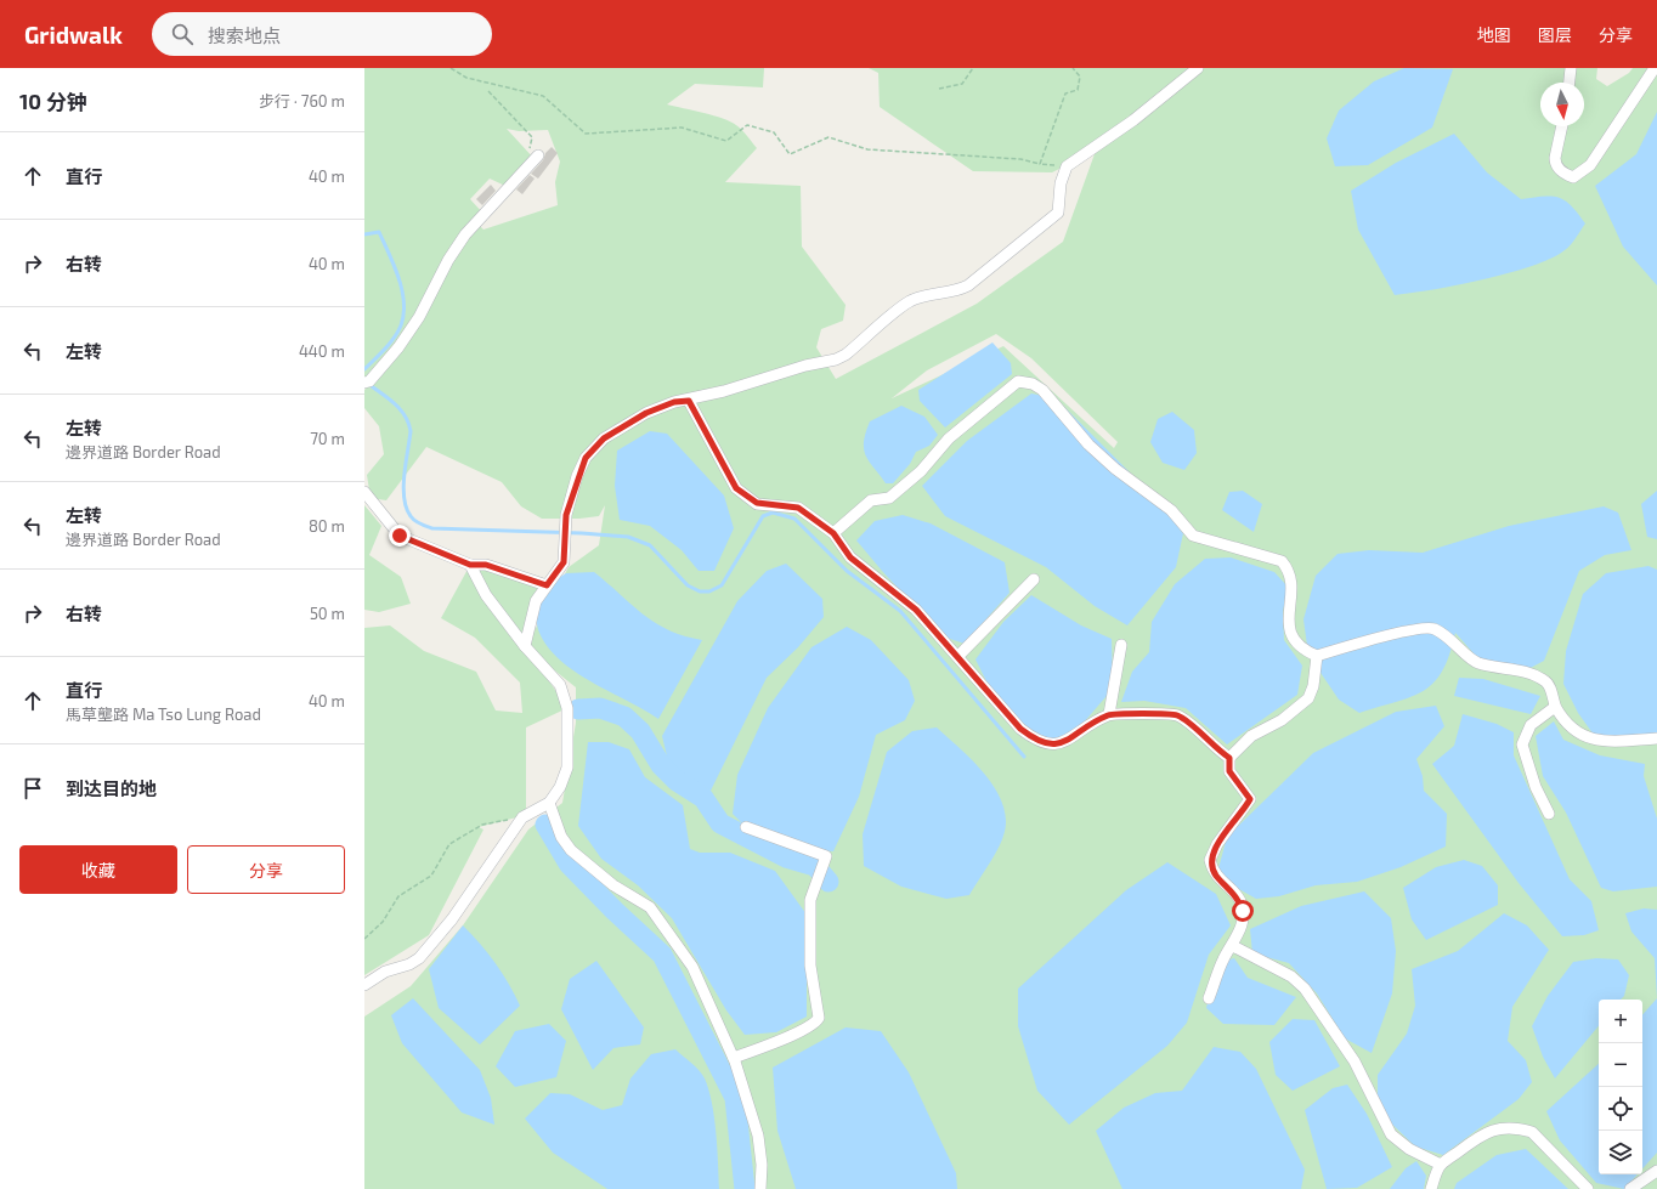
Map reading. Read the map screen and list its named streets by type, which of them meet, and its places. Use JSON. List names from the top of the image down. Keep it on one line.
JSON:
{"north":"bottom","page":{"header":"Gridwalk","search":"搜索地点","nav":["地图","图层","分享"],"heading":["10 分钟","步行 · 760 m"],"list":[["直行","40 m"],["右转","40 m"],["左转","440 m"],["左转","邊界道路 Border Road","70 m"],["左转","邊界道路 Border Road","80 m"],["右转","50 m"],["直行","馬草壟路 Ma Tso Lung Road","40 m"],"到达目的地"],"buttons":["收藏","分享"],"map_buttons":["+","−"]}}
